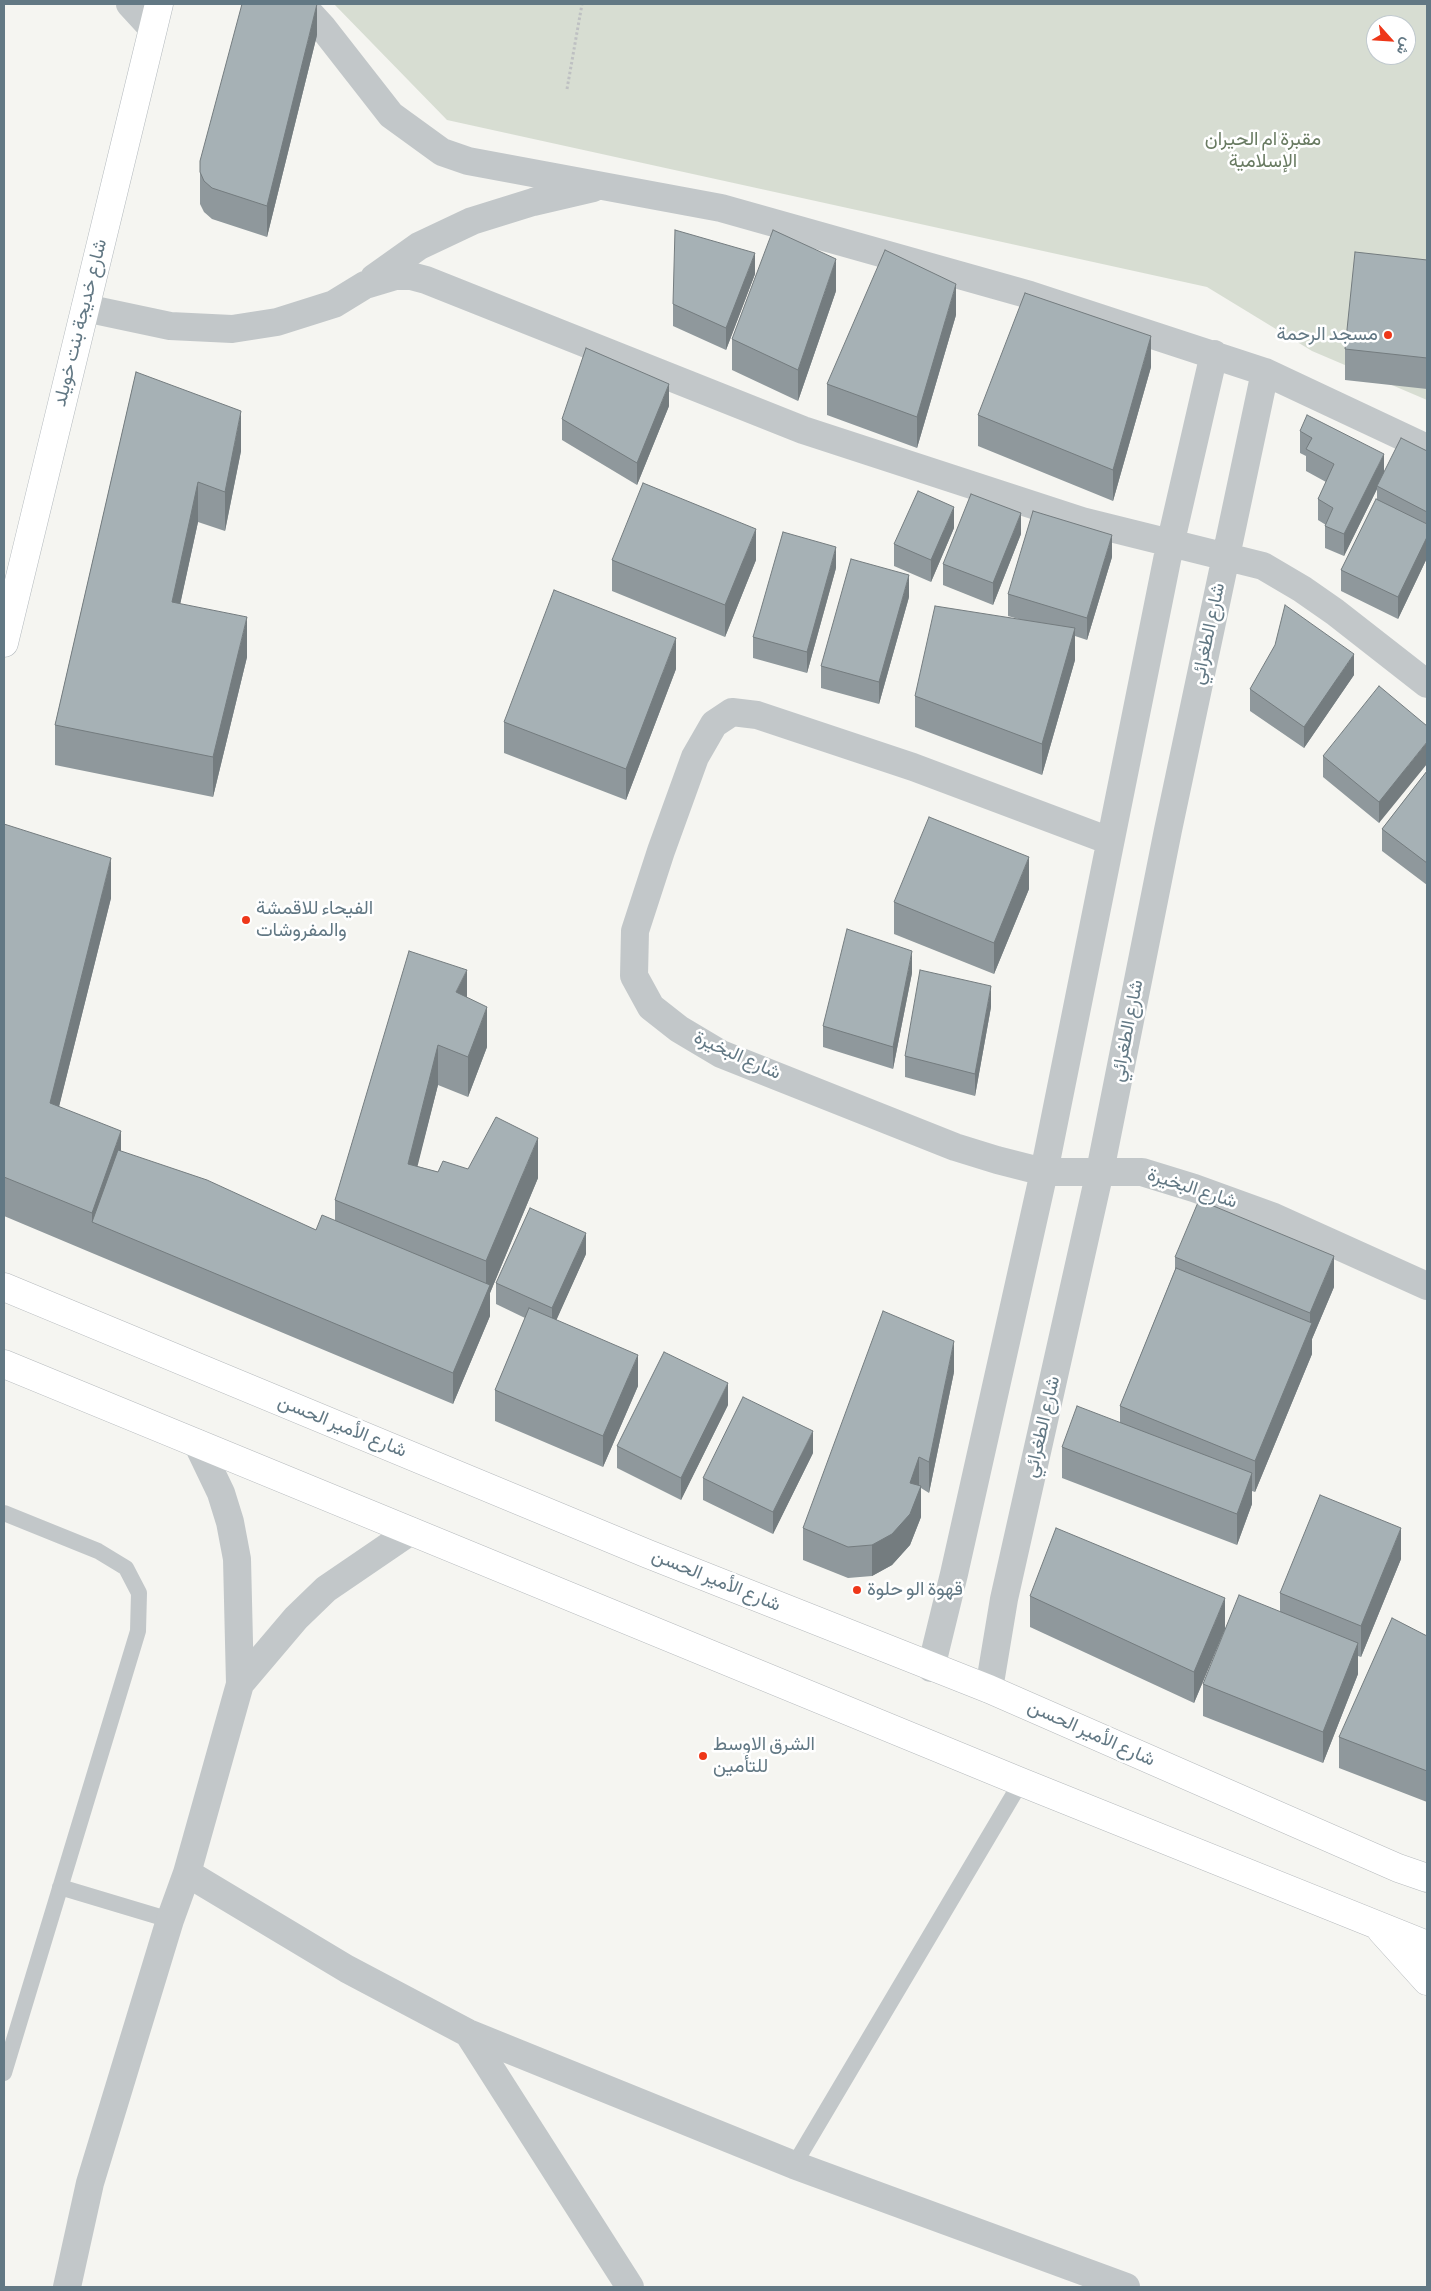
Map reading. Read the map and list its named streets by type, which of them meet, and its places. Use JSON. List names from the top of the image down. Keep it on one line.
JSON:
{"streets":{"main road":["شارع خديجة بنت خويلد","شارع الأمير الحسن"],"street":["شارع الطغرائي","شارع البخيرة"]},"crossings":[["شارع الطغرائي","شارع البخيرة"],["شارع الطغرائي","شارع الأمير الحسن"]],"parks":["مقبرة ام الحيران الإسلامية"],"places":["مسجد الرحمة","الفيحاء للاقمشة والمفروشات","قهوة الو حلوة","الشرق الاوسط للتأمين"],"north":"bottom right"}
